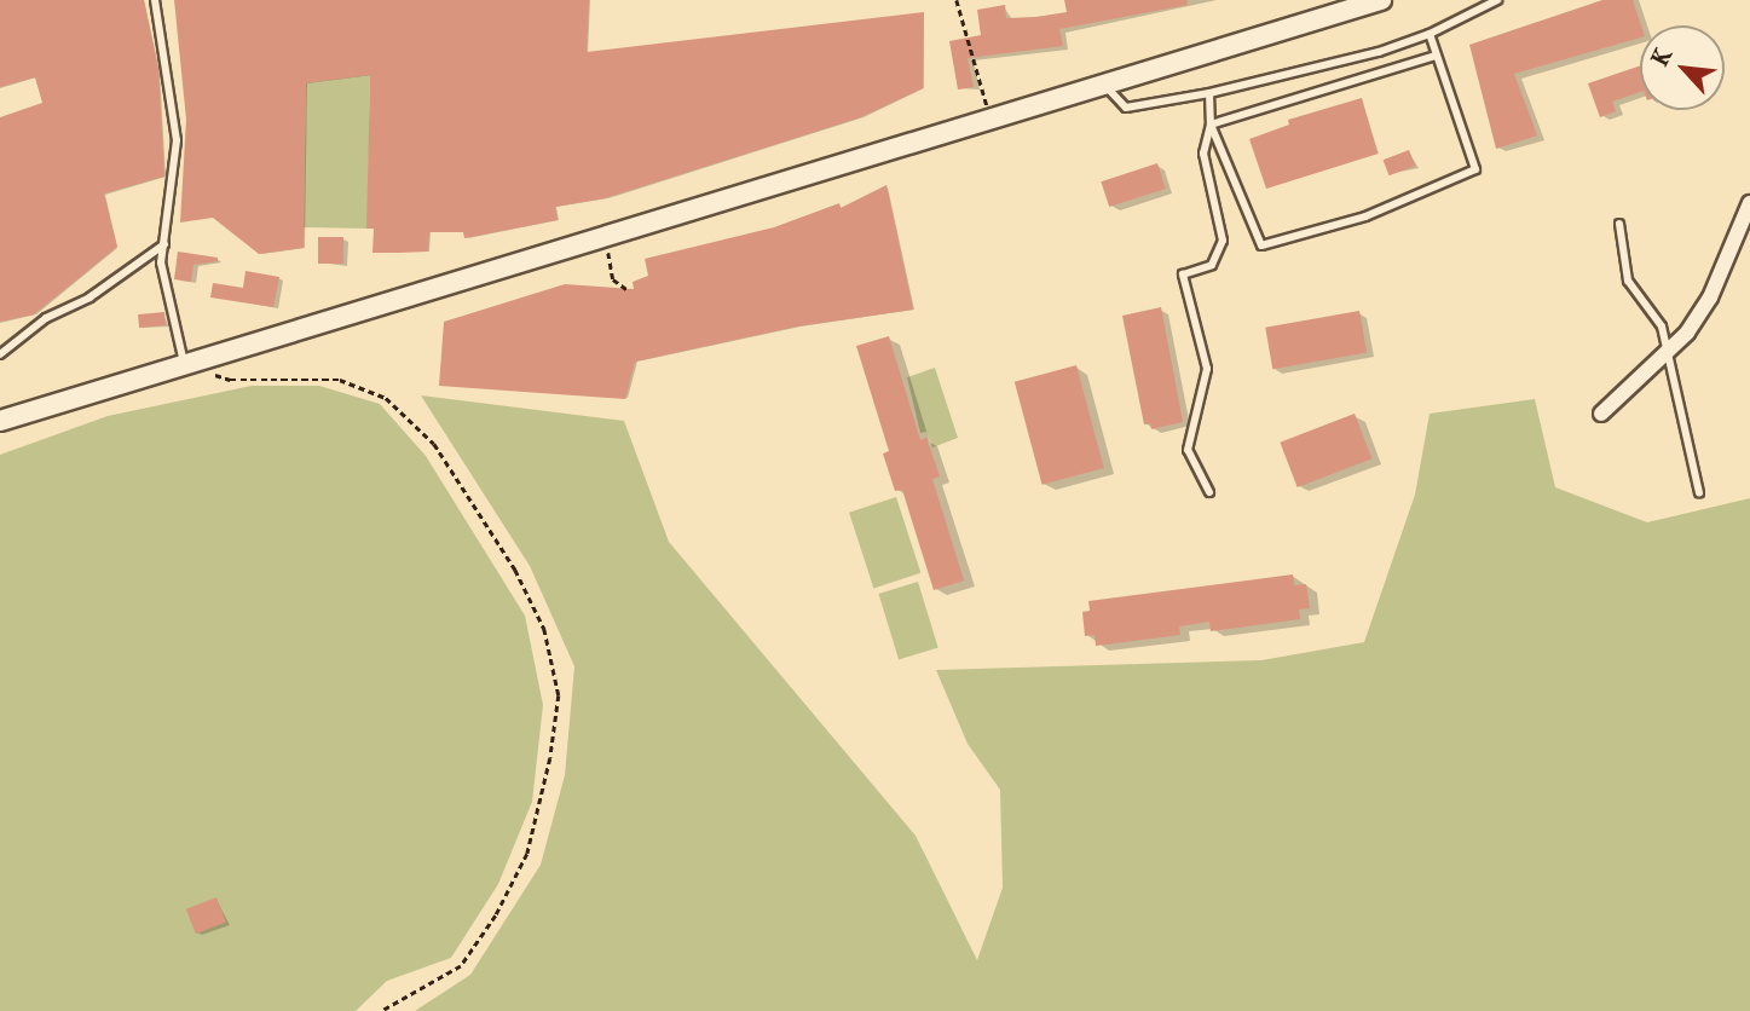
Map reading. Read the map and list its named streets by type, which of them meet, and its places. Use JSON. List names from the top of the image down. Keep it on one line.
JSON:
{"north":"top left"}
